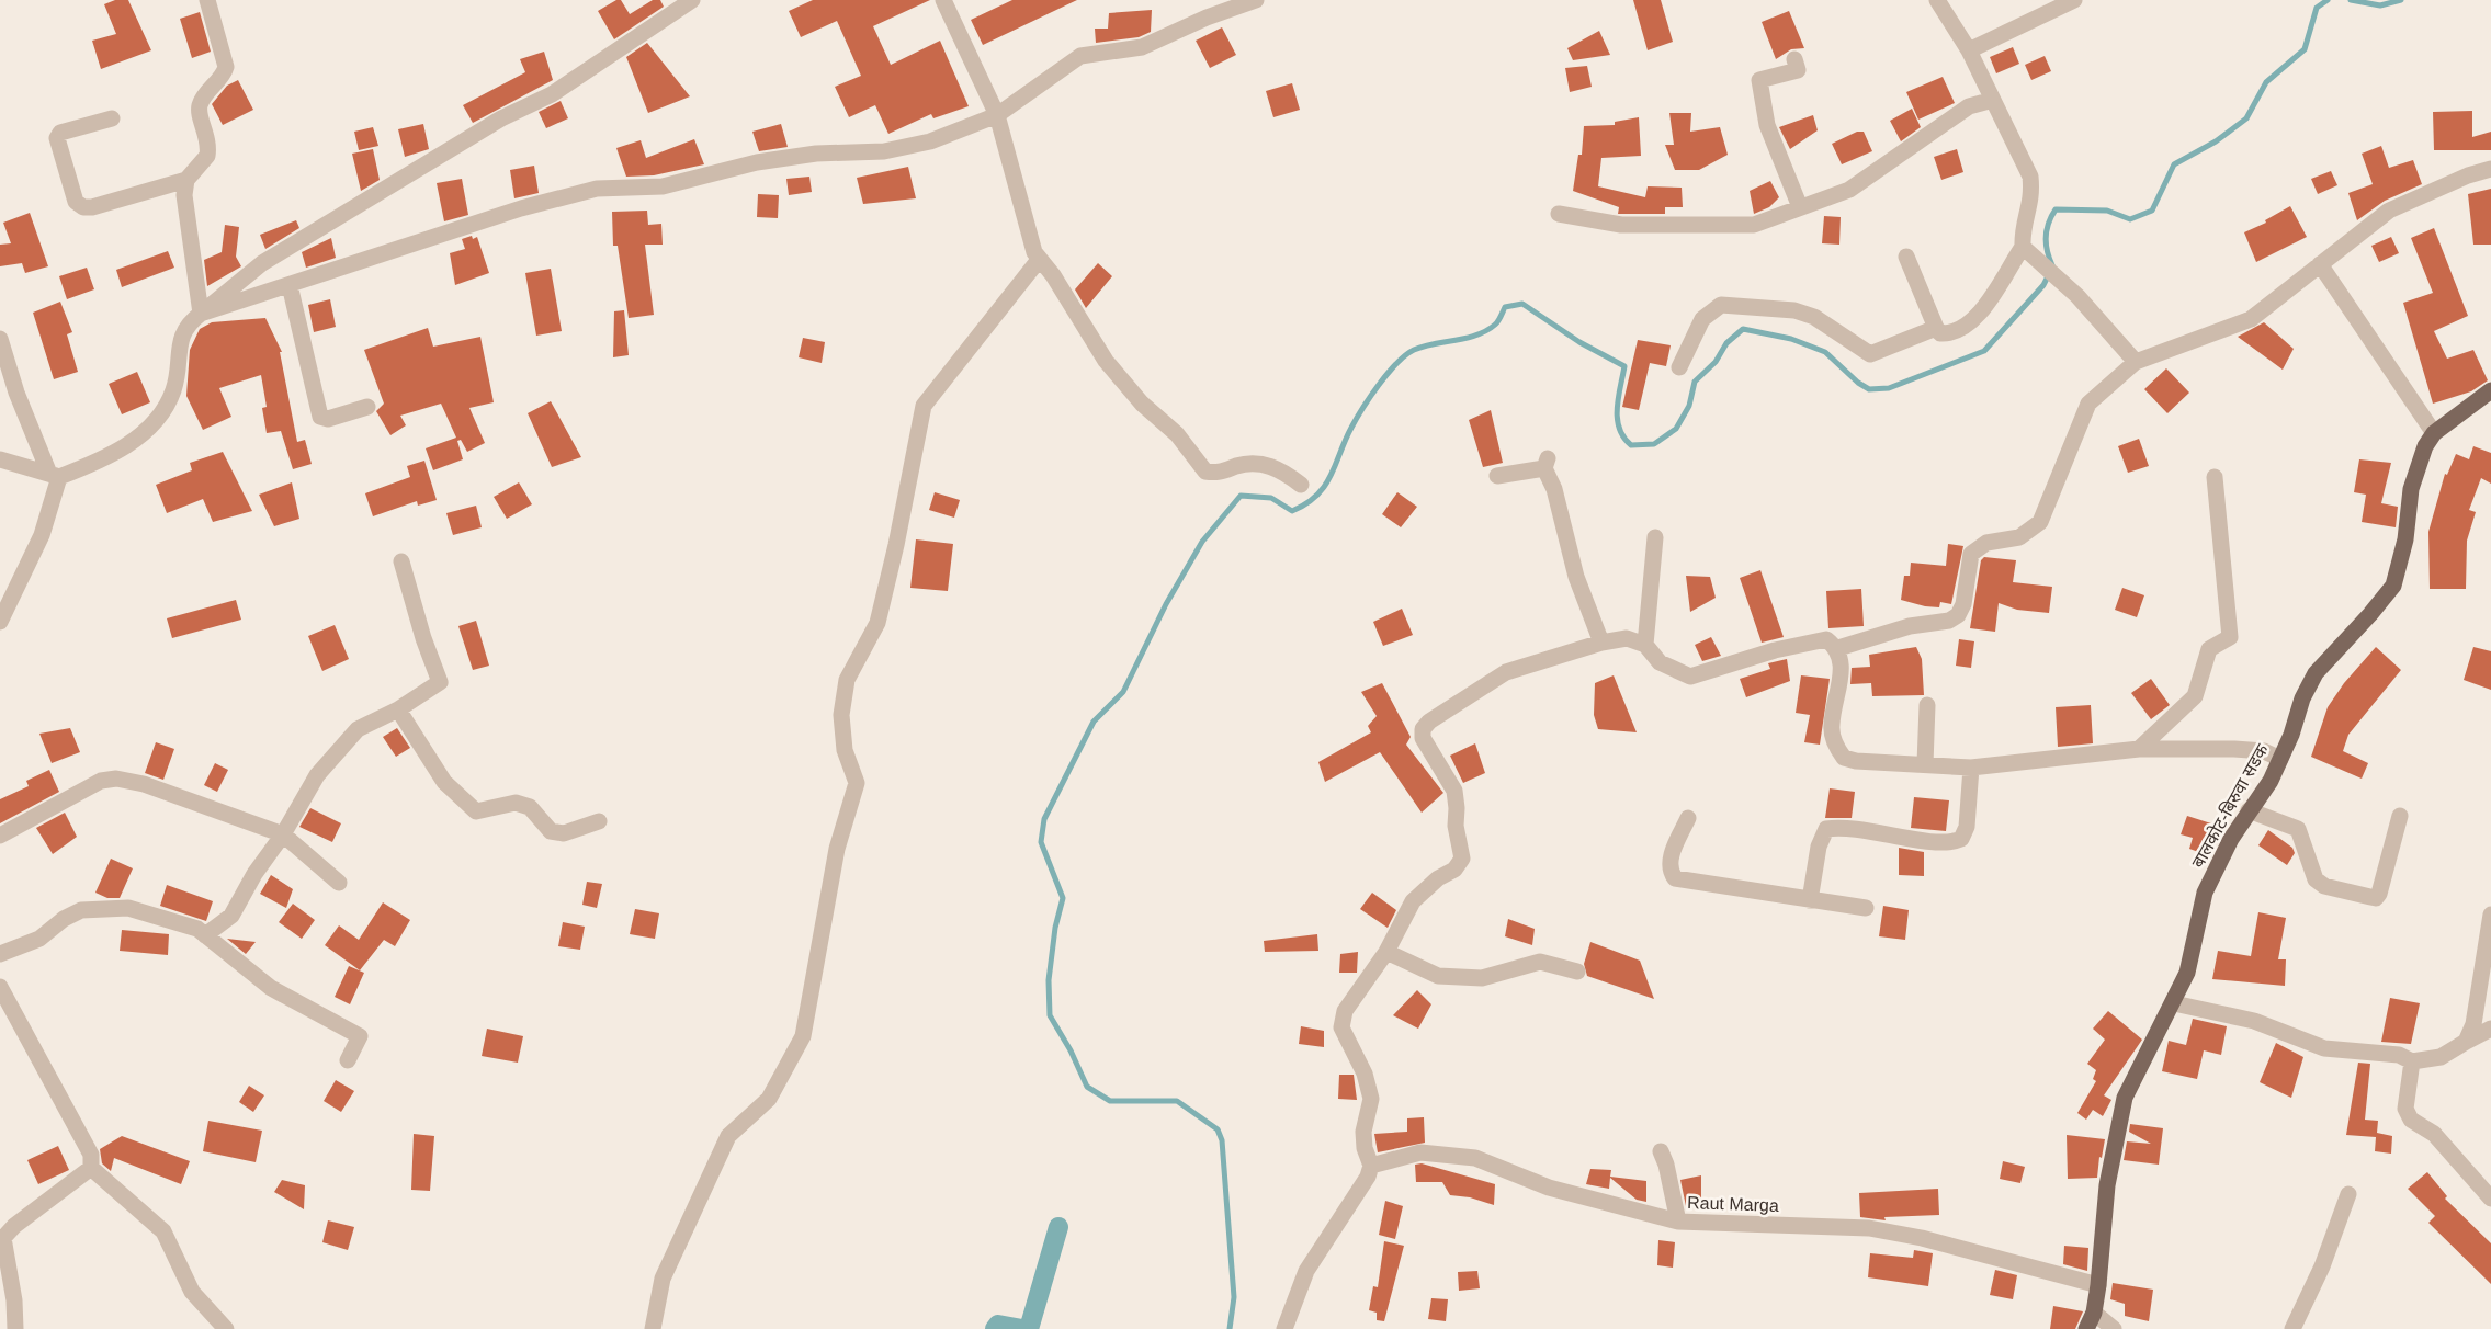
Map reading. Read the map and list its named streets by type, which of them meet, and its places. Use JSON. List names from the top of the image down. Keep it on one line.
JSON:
{"streets":{"main road":["बालकोट-बिरुवा सडक"],"street":["Raut Marga"]},"crossings":[["बालकोट-बिरुवा सडक","Raut Marga"]]}
